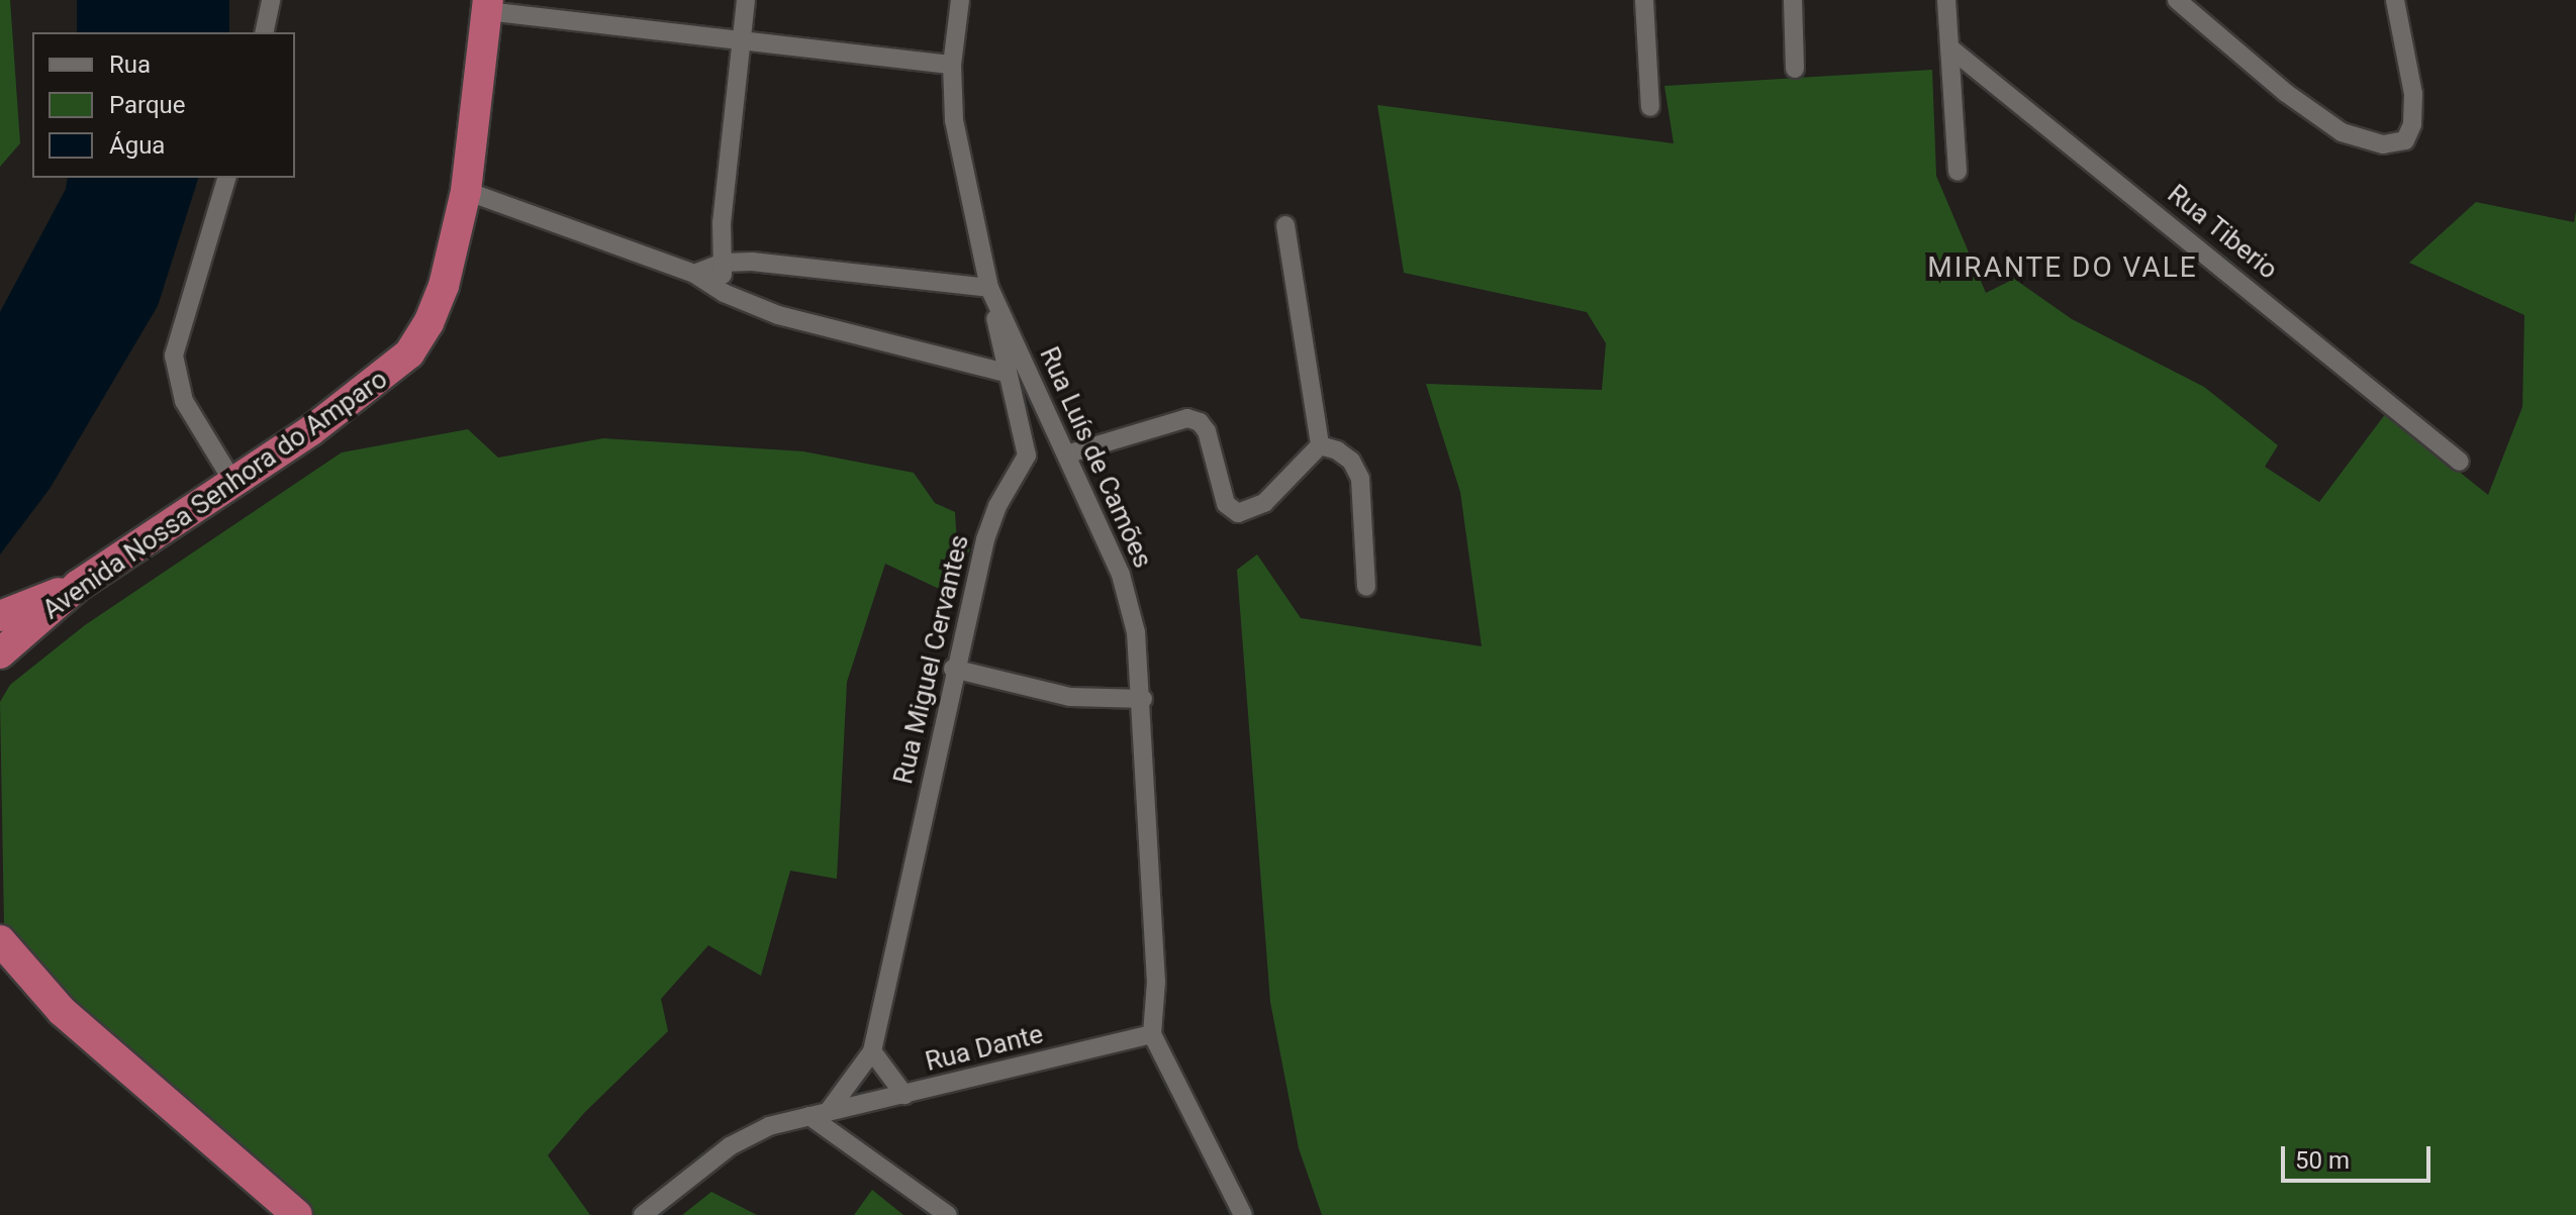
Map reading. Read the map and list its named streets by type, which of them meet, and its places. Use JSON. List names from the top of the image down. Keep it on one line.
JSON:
{"streets":{"highway":["Avenida Nossa Senhora do Amparo"],"street":["Rua Tiberio","Rua Luís de Camões","Rua Miguel Cervantes","Rua Dante"]},"crossings":[["Rua Luís de Camões","Rua Miguel Cervantes"],["Rua Luís de Camões","Rua Dante"],["Rua Miguel Cervantes","Rua Dante"]],"districts":["MIRANTE DO VALE"],"legend":["Rua","Parque","Água"],"scale_bar":"50 m"}
